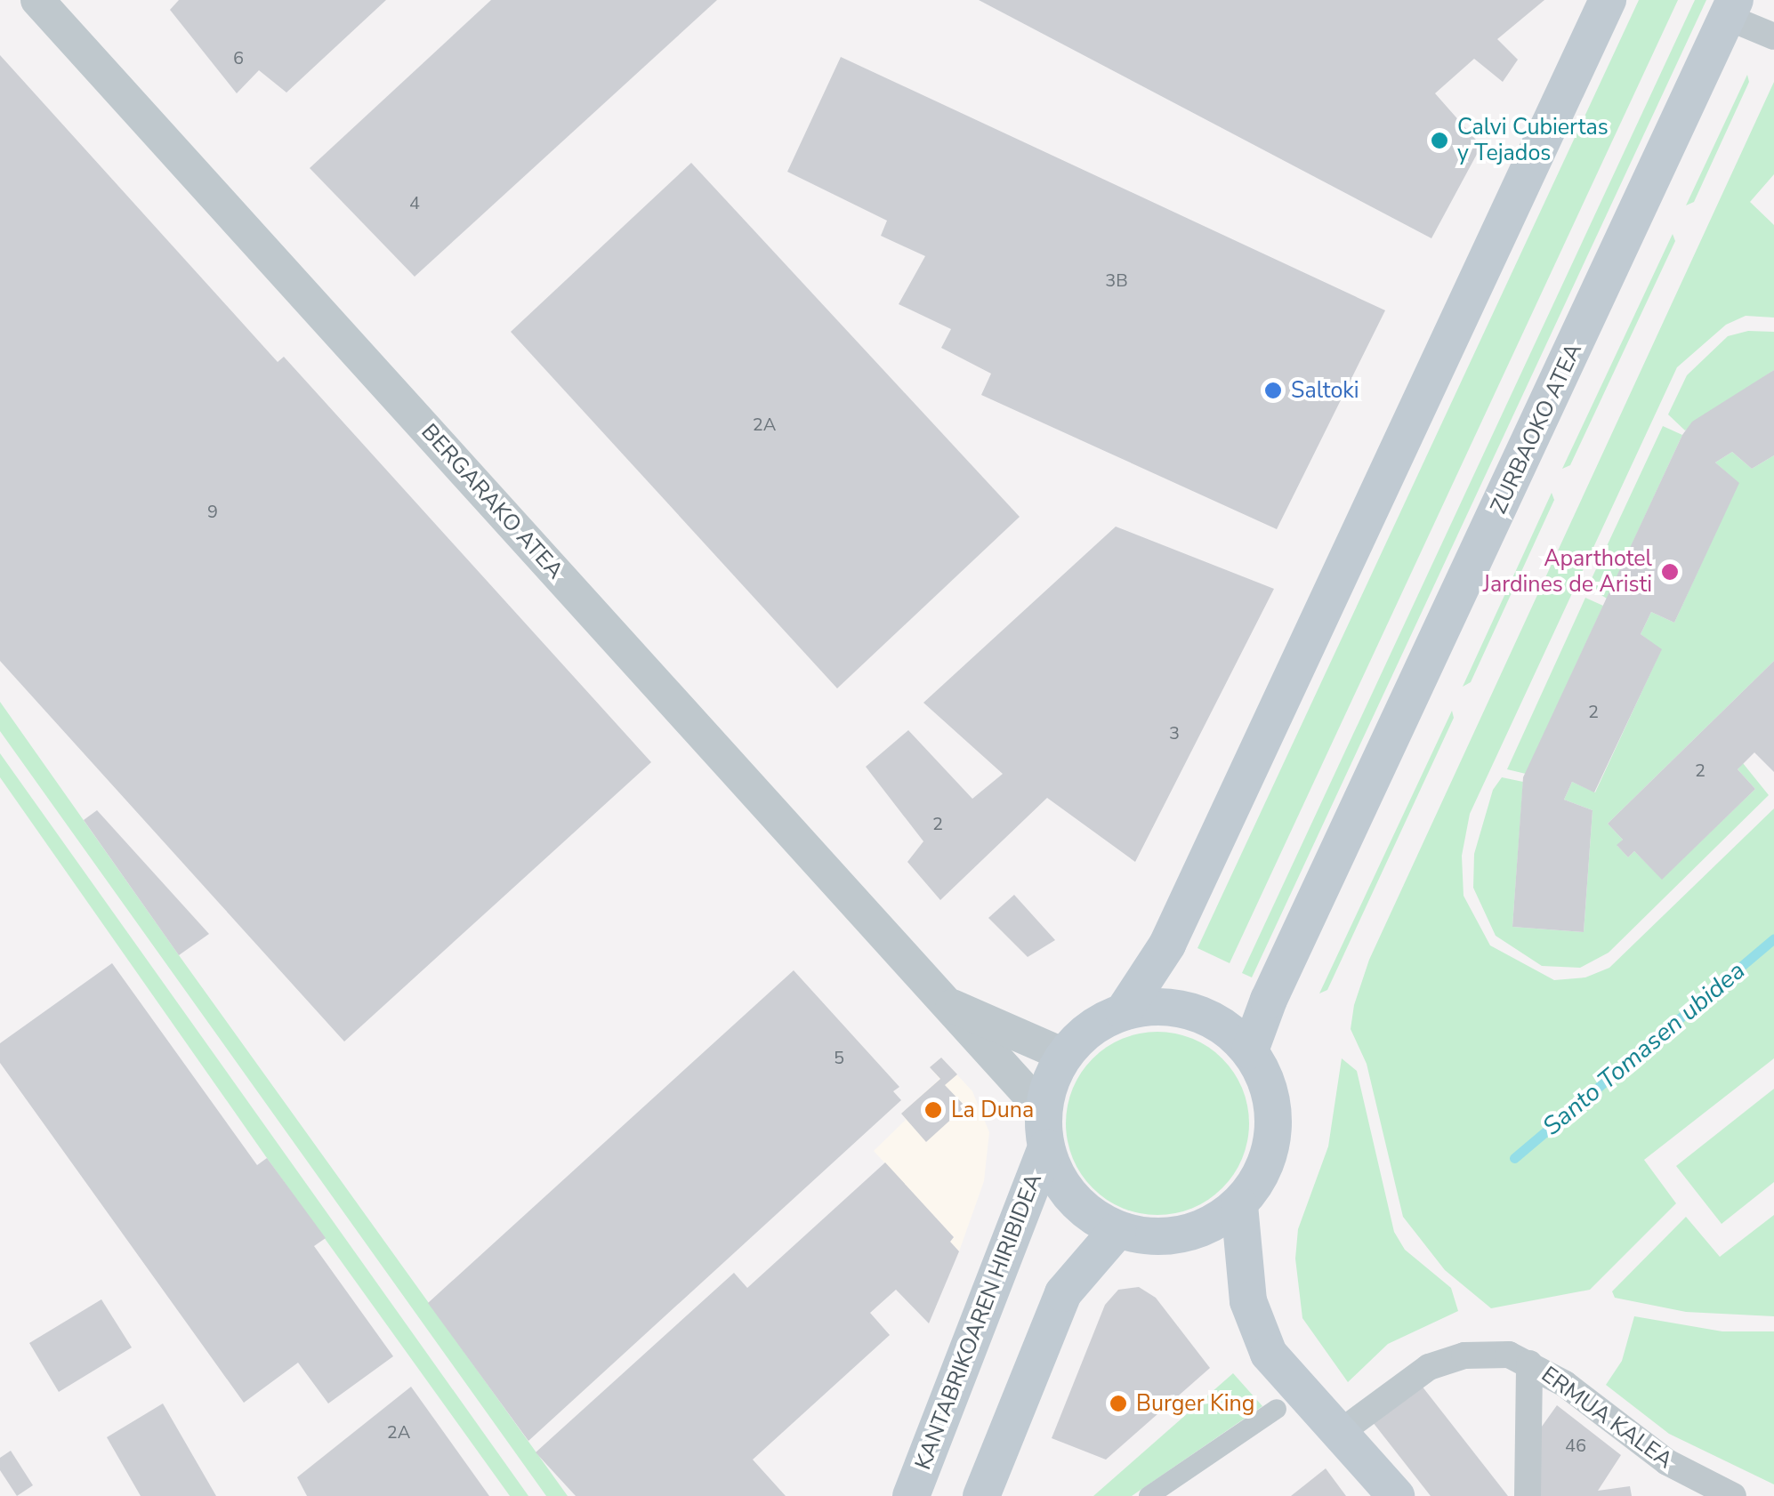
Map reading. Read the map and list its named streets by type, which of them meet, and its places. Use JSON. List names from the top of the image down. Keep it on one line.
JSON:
{"streets":{"main road":["ZURBAOKO ATEA","KANTABRIKOAREN HIRIBIDEA"],"street":["BERGARAKO ATEA","ERMUA KALEA"]},"crossings":[["ZURBAOKO ATEA","BERGARAKO ATEA"],["ZURBAOKO ATEA","KANTABRIKOAREN HIRIBIDEA"],["BERGARAKO ATEA","KANTABRIKOAREN HIRIBIDEA"]],"water":["Santo Tomasen ubidea"],"places":["Calvi Cubiertas y Tejados","Saltoki","Aparthotel Jardines de Aristi","La Duna","Burger King"],"house_numbers":["6","4","3B","2A","9","2","3","2","2","5","2A","46"]}
